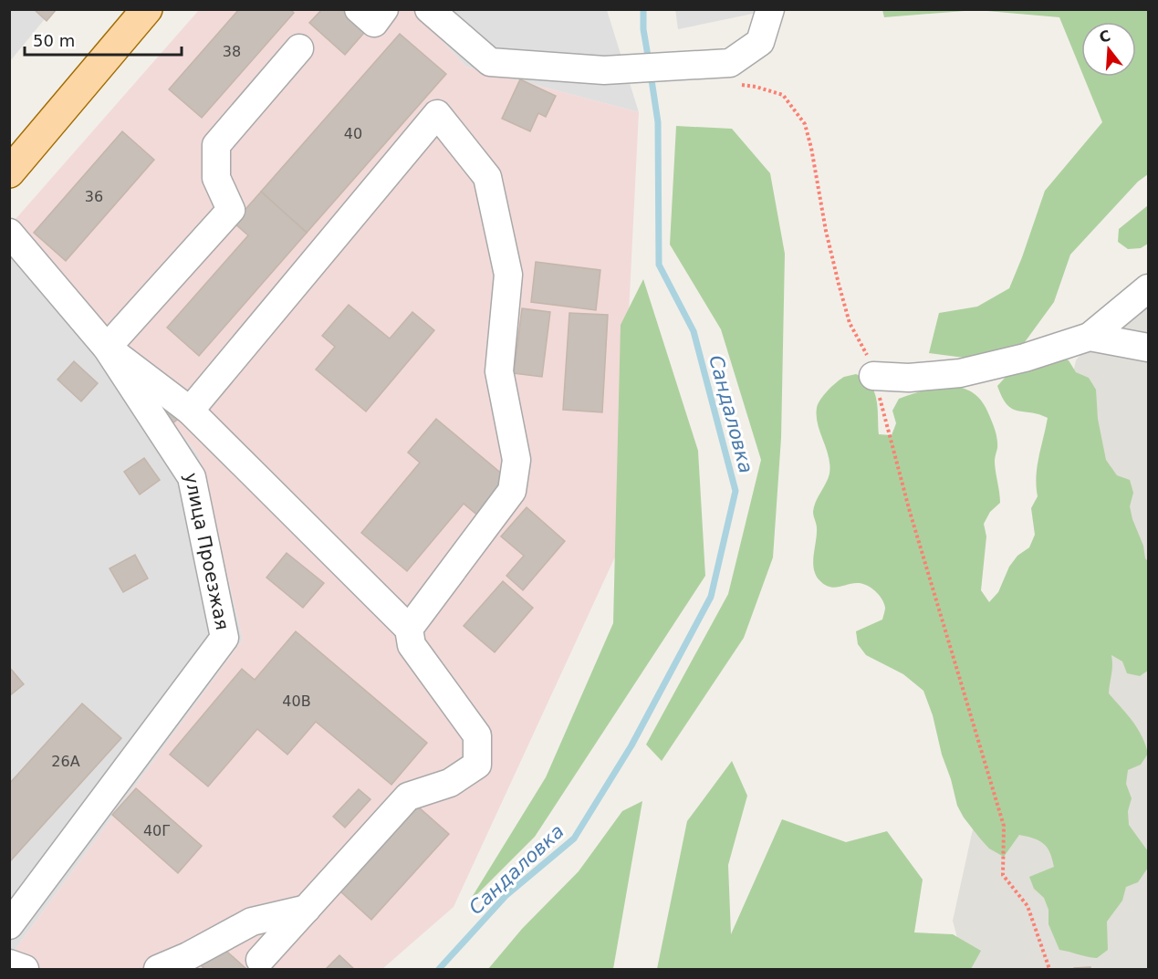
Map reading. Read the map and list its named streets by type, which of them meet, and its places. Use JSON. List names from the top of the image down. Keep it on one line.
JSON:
{"streets":{"street":["улица Проезжая"]},"water":["Сандаловка"],"house_numbers":["38","40","36","40В","26А","40Г"],"scale_bar":"50 m","north":"top"}
